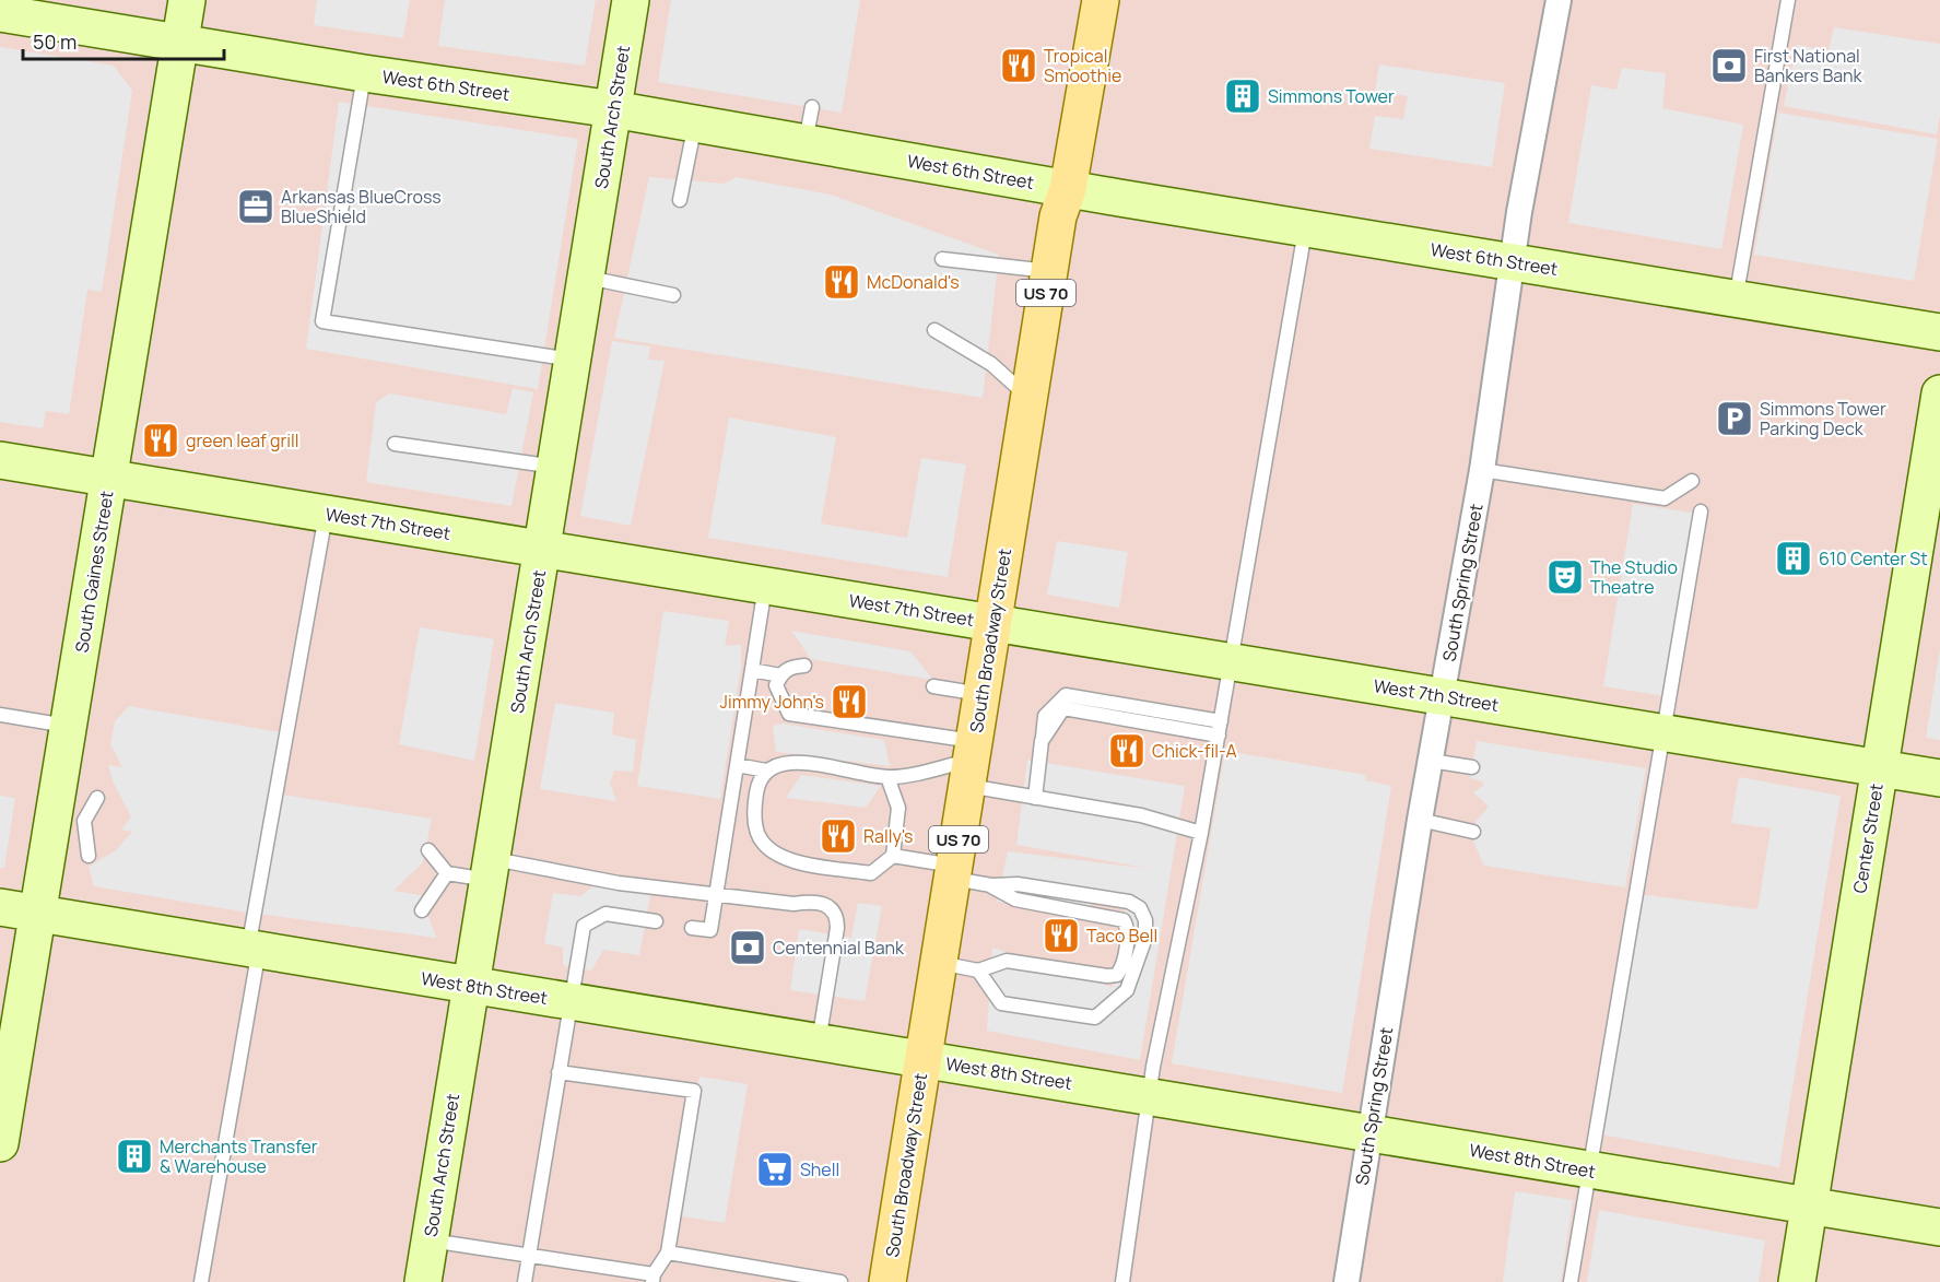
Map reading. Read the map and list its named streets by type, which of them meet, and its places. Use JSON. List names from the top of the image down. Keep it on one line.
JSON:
{"streets":{"main road":["US 70","South Broadway Street"],"street":["West 6th Street","South Arch Street","West 7th Street","South Gaines Street","South Spring Street","Center Street","West 8th Street"]},"crossings":[["West 6th Street","South Arch Street"],["West 6th Street","South Gaines Street"],["West 6th Street","South Spring Street"],["West 6th Street","South Broadway Street"],["South Arch Street","West 7th Street"],["South Arch Street","West 8th Street"],["West 7th Street","South Gaines Street"],["West 7th Street","South Spring Street"],["West 7th Street","South Broadway Street"],["West 7th Street","Center Street"],["South Gaines Street","West 8th Street"],["South Spring Street","West 8th Street"],["South Broadway Street","West 8th Street"],["Center Street","West 8th Street"]],"places":{"restaurant":["Tropical Smoothie","McDonald's","green leaf grill","Jimmy John's","Chick-fil-A","Rally's","Taco Bell"],"bank":["First National Bankers Bank","Centennial Bank"],"building":["Simmons Tower","610 Center St","Merchants Transfer & Warehouse"],"office":["Arkansas BlueCross BlueShield"],"parking":["Simmons Tower Parking Deck"],"theatre":["The Studio Theatre"],"supermarket":["Shell"]},"scale_bar":"50 m"}
